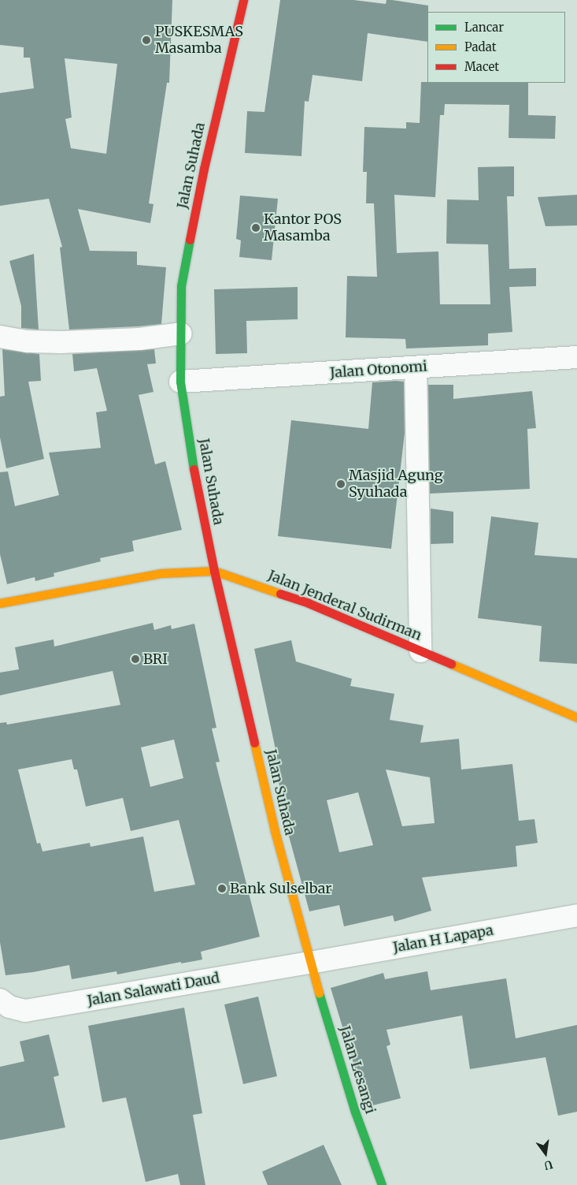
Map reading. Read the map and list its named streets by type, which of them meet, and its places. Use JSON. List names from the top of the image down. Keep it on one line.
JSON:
{"streets":{"main road":["Jalan Suhada","Jalan Jenderal Sudirman","Jalan Lesangi"],"street":["Jalan Otonomi","Jalan H Lapapa","Jalan Salawati Daud"]},"crossings":[["Jalan Suhada","Jalan Otonomi"],["Jalan Suhada","Jalan Jenderal Sudirman"],["Jalan Suhada","Jalan H Lapapa"],["Jalan Suhada","Jalan Salawati Daud"],["Jalan Suhada","Jalan Lesangi"],["Jalan H Lapapa","Jalan Salawati Daud"],["Jalan H Lapapa","Jalan Lesangi"],["Jalan Salawati Daud","Jalan Lesangi"]],"places":["PUSKESMAS Masamba","Kantor POS Masamba","Masjid Agung Syuhada","BRI","Bank Sulselbar"],"legend":["Lancar","Padat","Macet"],"north":"bottom"}
